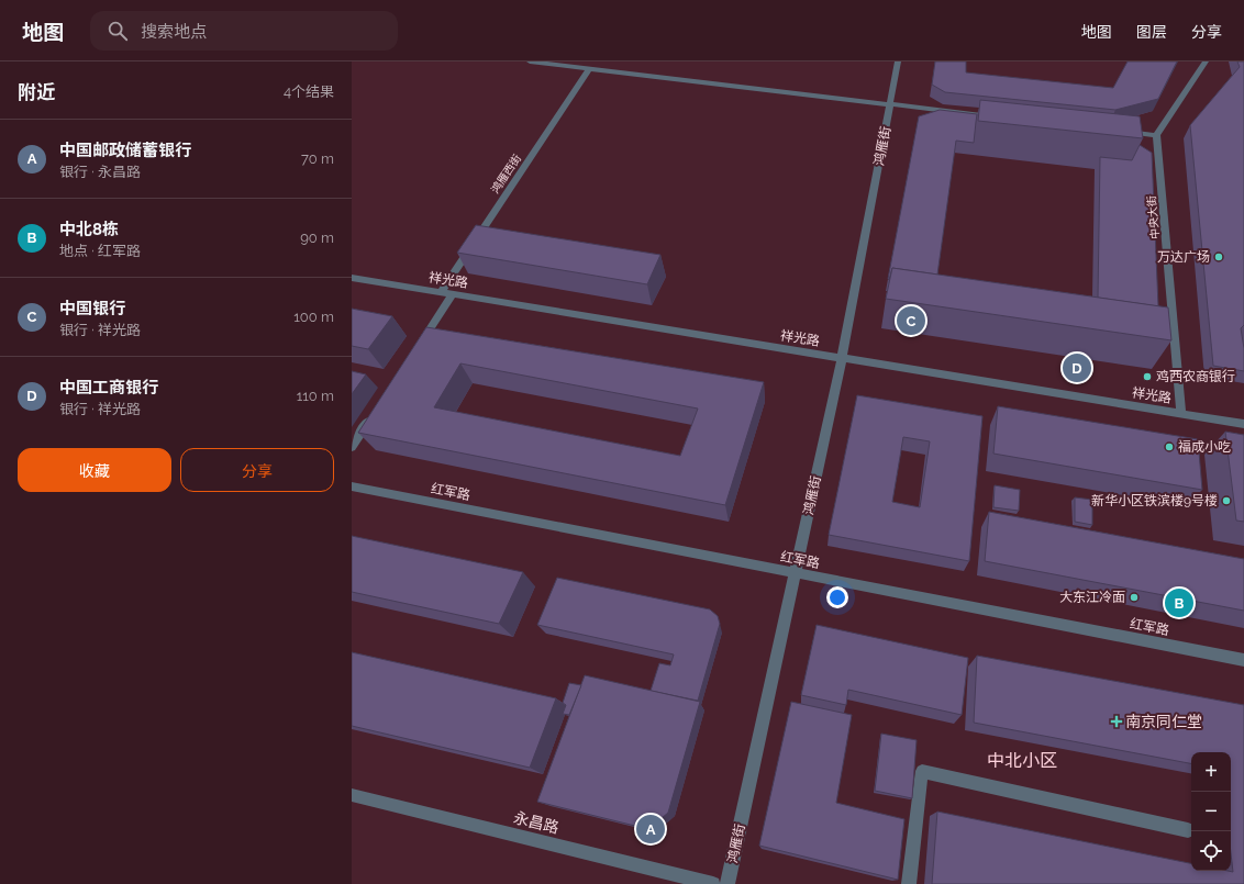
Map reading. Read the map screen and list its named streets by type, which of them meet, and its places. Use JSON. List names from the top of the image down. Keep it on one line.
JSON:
{"streets":{"street":["鸿雁街","鸿雁西街","中央大街","祥光路","红军路","永昌路"]},"crossings":[["鸿雁街","祥光路"],["鸿雁街","红军路"],["鸿雁西街","祥光路"],["中央大街","祥光路"]],"districts":["中北小区"],"places":{"other":["万达广场","鸡西农商银行","福成小吃","新华小区铁滨楼9号楼","大东江冷面"],"health":["南京同仁堂"]},"page":{"header":"地图","search":"搜索地点","nav":["地图","图层","分享"],"heading":["附近","4个结果"],"list":[{"mark":"A","name":"中国邮政储蓄银行","note":"银行 · 永昌路","value":"70 m"},{"mark":"B","name":"中北8栋","note":"地点 · 红军路","value":"90 m"},{"mark":"C","name":"中国银行","note":"银行 · 祥光路","value":"100 m"},{"mark":"D","name":"中国工商银行","note":"银行 · 祥光路","value":"110 m"}],"pins":["C","D","B","A"],"buttons":["收藏","分享"],"map_buttons":["+","−"]}}
